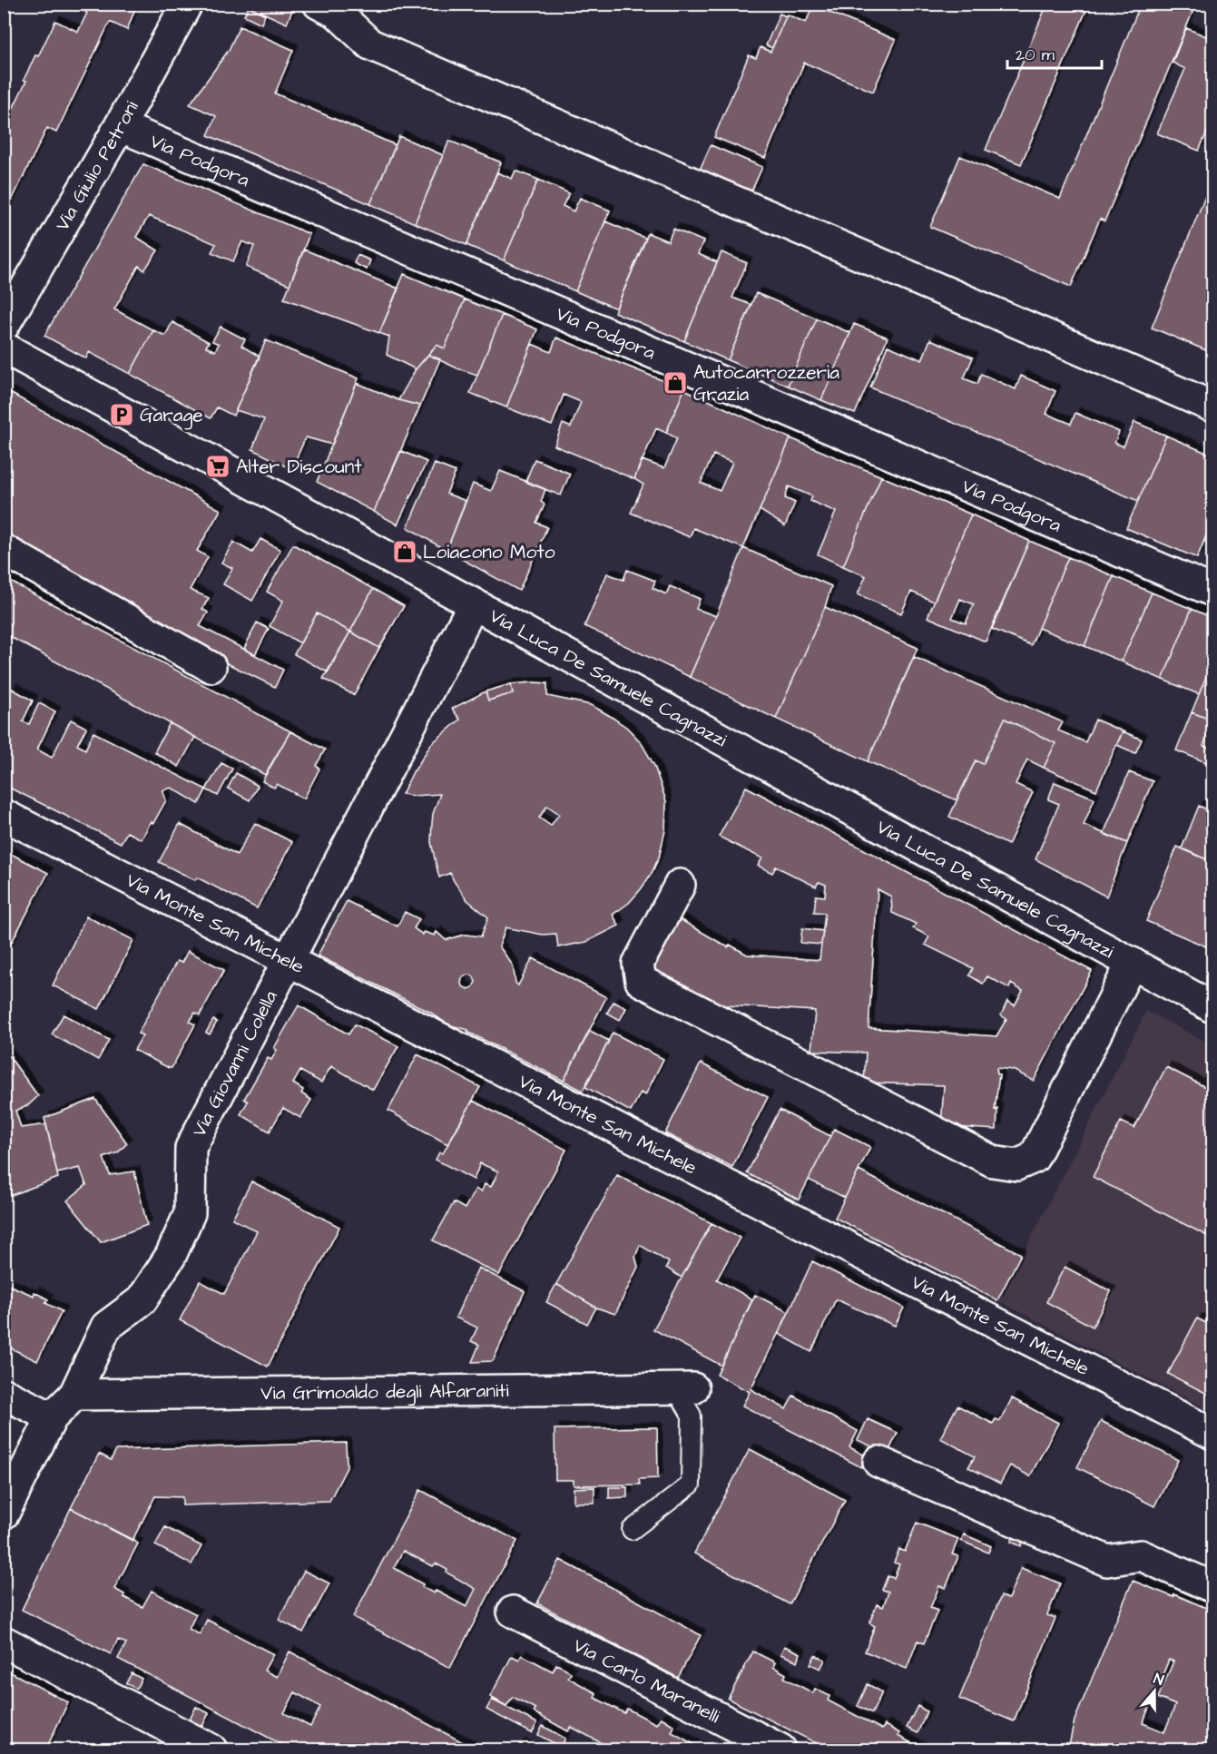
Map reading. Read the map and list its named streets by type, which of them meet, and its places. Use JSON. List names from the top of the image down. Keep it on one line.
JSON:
{"streets":{"street":["Via Podgora","Via Giulio Petroni","Via Luca De Samuele Cagnazzi","Via Monte San Michele","Via Giovanni Colella","Via Grimoaldo degli Alfaraniti","Via Carlo Maranelli"]},"crossings":[["Via Podgora","Via Giulio Petroni"],["Via Luca De Samuele Cagnazzi","Via Giovanni Colella"],["Via Monte San Michele","Via Giovanni Colella"],["Via Giovanni Colella","Via Grimoaldo degli Alfaraniti"]],"places":{"shop":["Autocarrozzeria Grazia","Loiacono Moto"],"parking":["Garage"],"supermarket":["Alter Discount"]},"scale_bar":"20 m","north":"top"}
